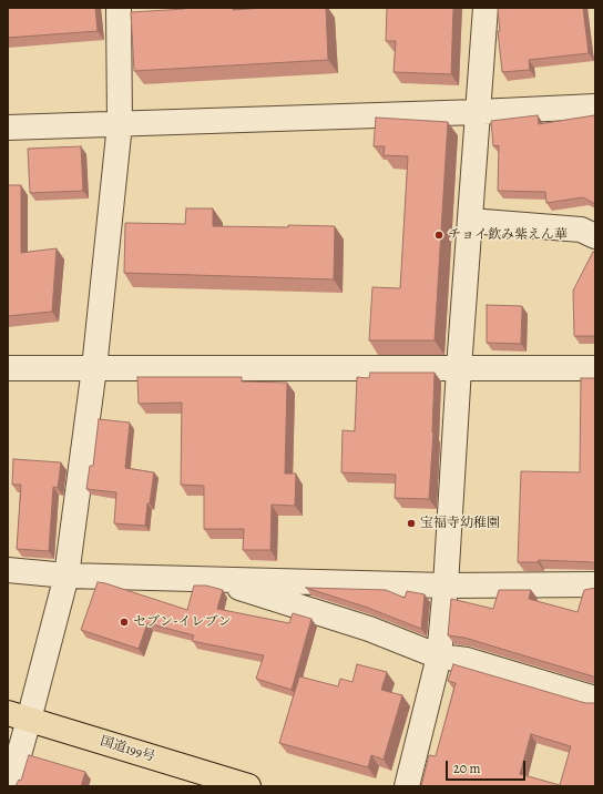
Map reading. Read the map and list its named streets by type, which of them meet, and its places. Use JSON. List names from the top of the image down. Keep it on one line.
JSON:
{"streets":{"highway":["国道199号"]},"places":["チョイ飲み紫えん華","宝福寺幼稚園","セブン-イレブン"],"scale_bar":"20 m"}
